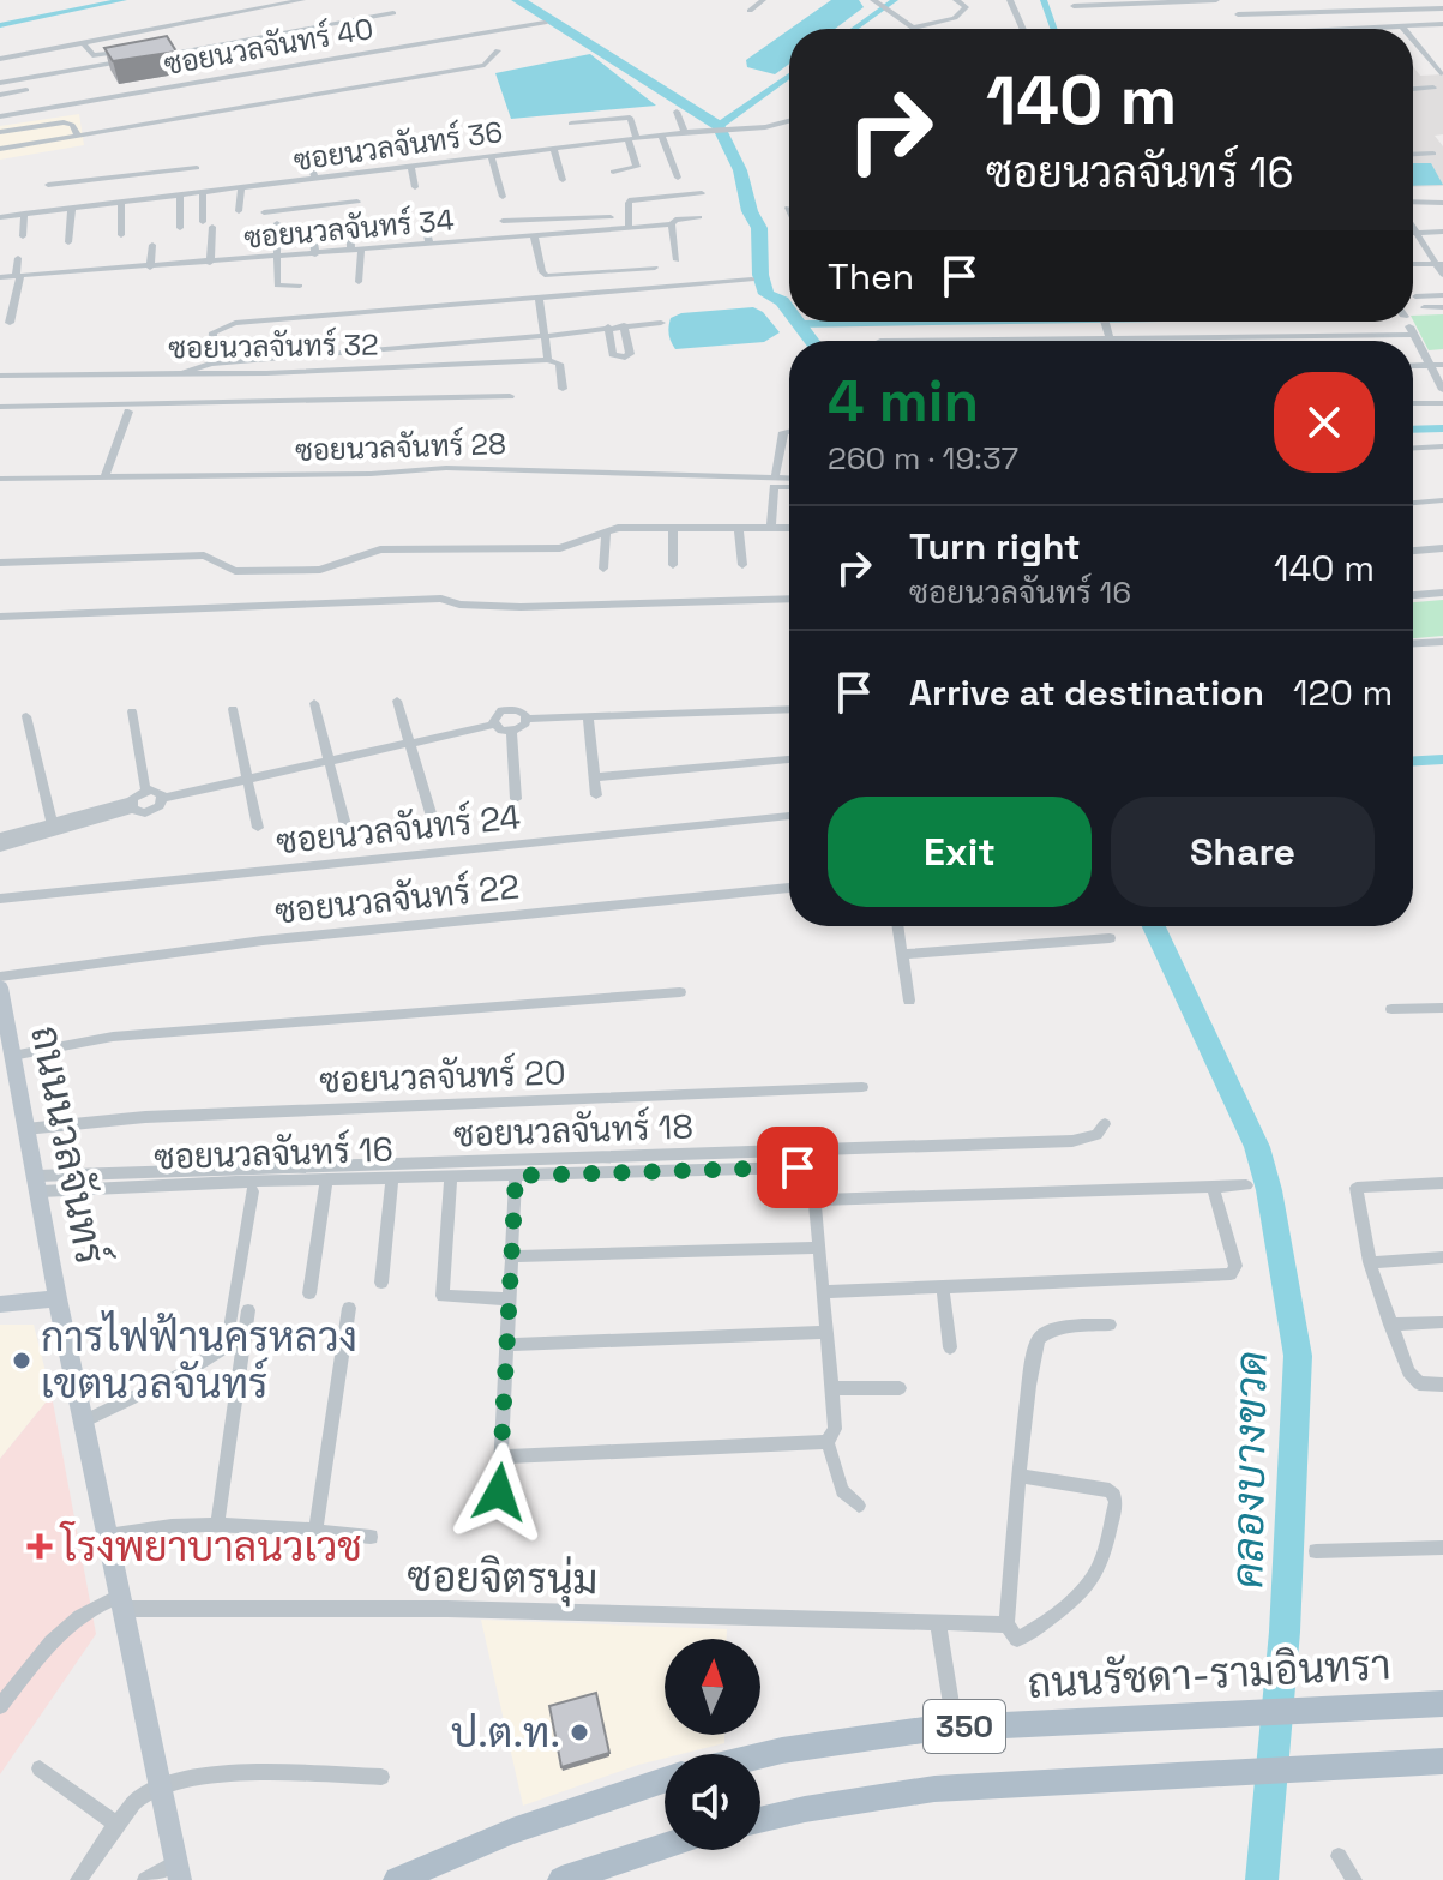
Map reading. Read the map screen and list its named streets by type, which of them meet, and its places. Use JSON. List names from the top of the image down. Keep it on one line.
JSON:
{"streets":{"main road":["ถนนนวลจันทร์","ถนนรัชดา-รามอินทรา","350"],"street":["ซอยนวลจันทร์ 40","ซอยนวลจันทร์ 36","ซอยนวลจันทร์ 34","ซอยนวลจันทร์ 32","ซอยนวลจันทร์ 28","ซอยนวลจันทร์ 24","ซอยนวลจันทร์ 22","ซอยนวลจันทร์ 20","ซอยนวลจันทร์ 18","ซอยนวลจันทร์ 16","ซอยจิตรนุ่ม"]},"crossings":[["ซอยนวลจันทร์ 20","ถนนนวลจันทร์"],["ซอยนวลจันทร์ 18","ถนนนวลจันทร์"],["ซอยนวลจันทร์ 18","ซอยนวลจันทร์ 16"],["ถนนนวลจันทร์","ซอยนวลจันทร์ 16"],["ถนนนวลจันทร์","ซอยจิตรนุ่ม"]],"water":["คลองบางขวด"],"places":{"other":["การไฟฟ้านครหลวง เขตนวลจันทร์","ป.ต.ท."],"health":["โรงพยาบาลนวเวช"]},"north":"top","page":{"turn":["140 m","ซอยนวลจันทร์ 16"],"then":"Then","heading":["4 min","260 m · 19:37"],"list":[{"name":"Turn right","note":"ซอยนวลจันทร์ 16","value":"140 m"},{"name":"Arrive at destination","value":"120 m"}],"buttons":["Exit","Share"]}}
